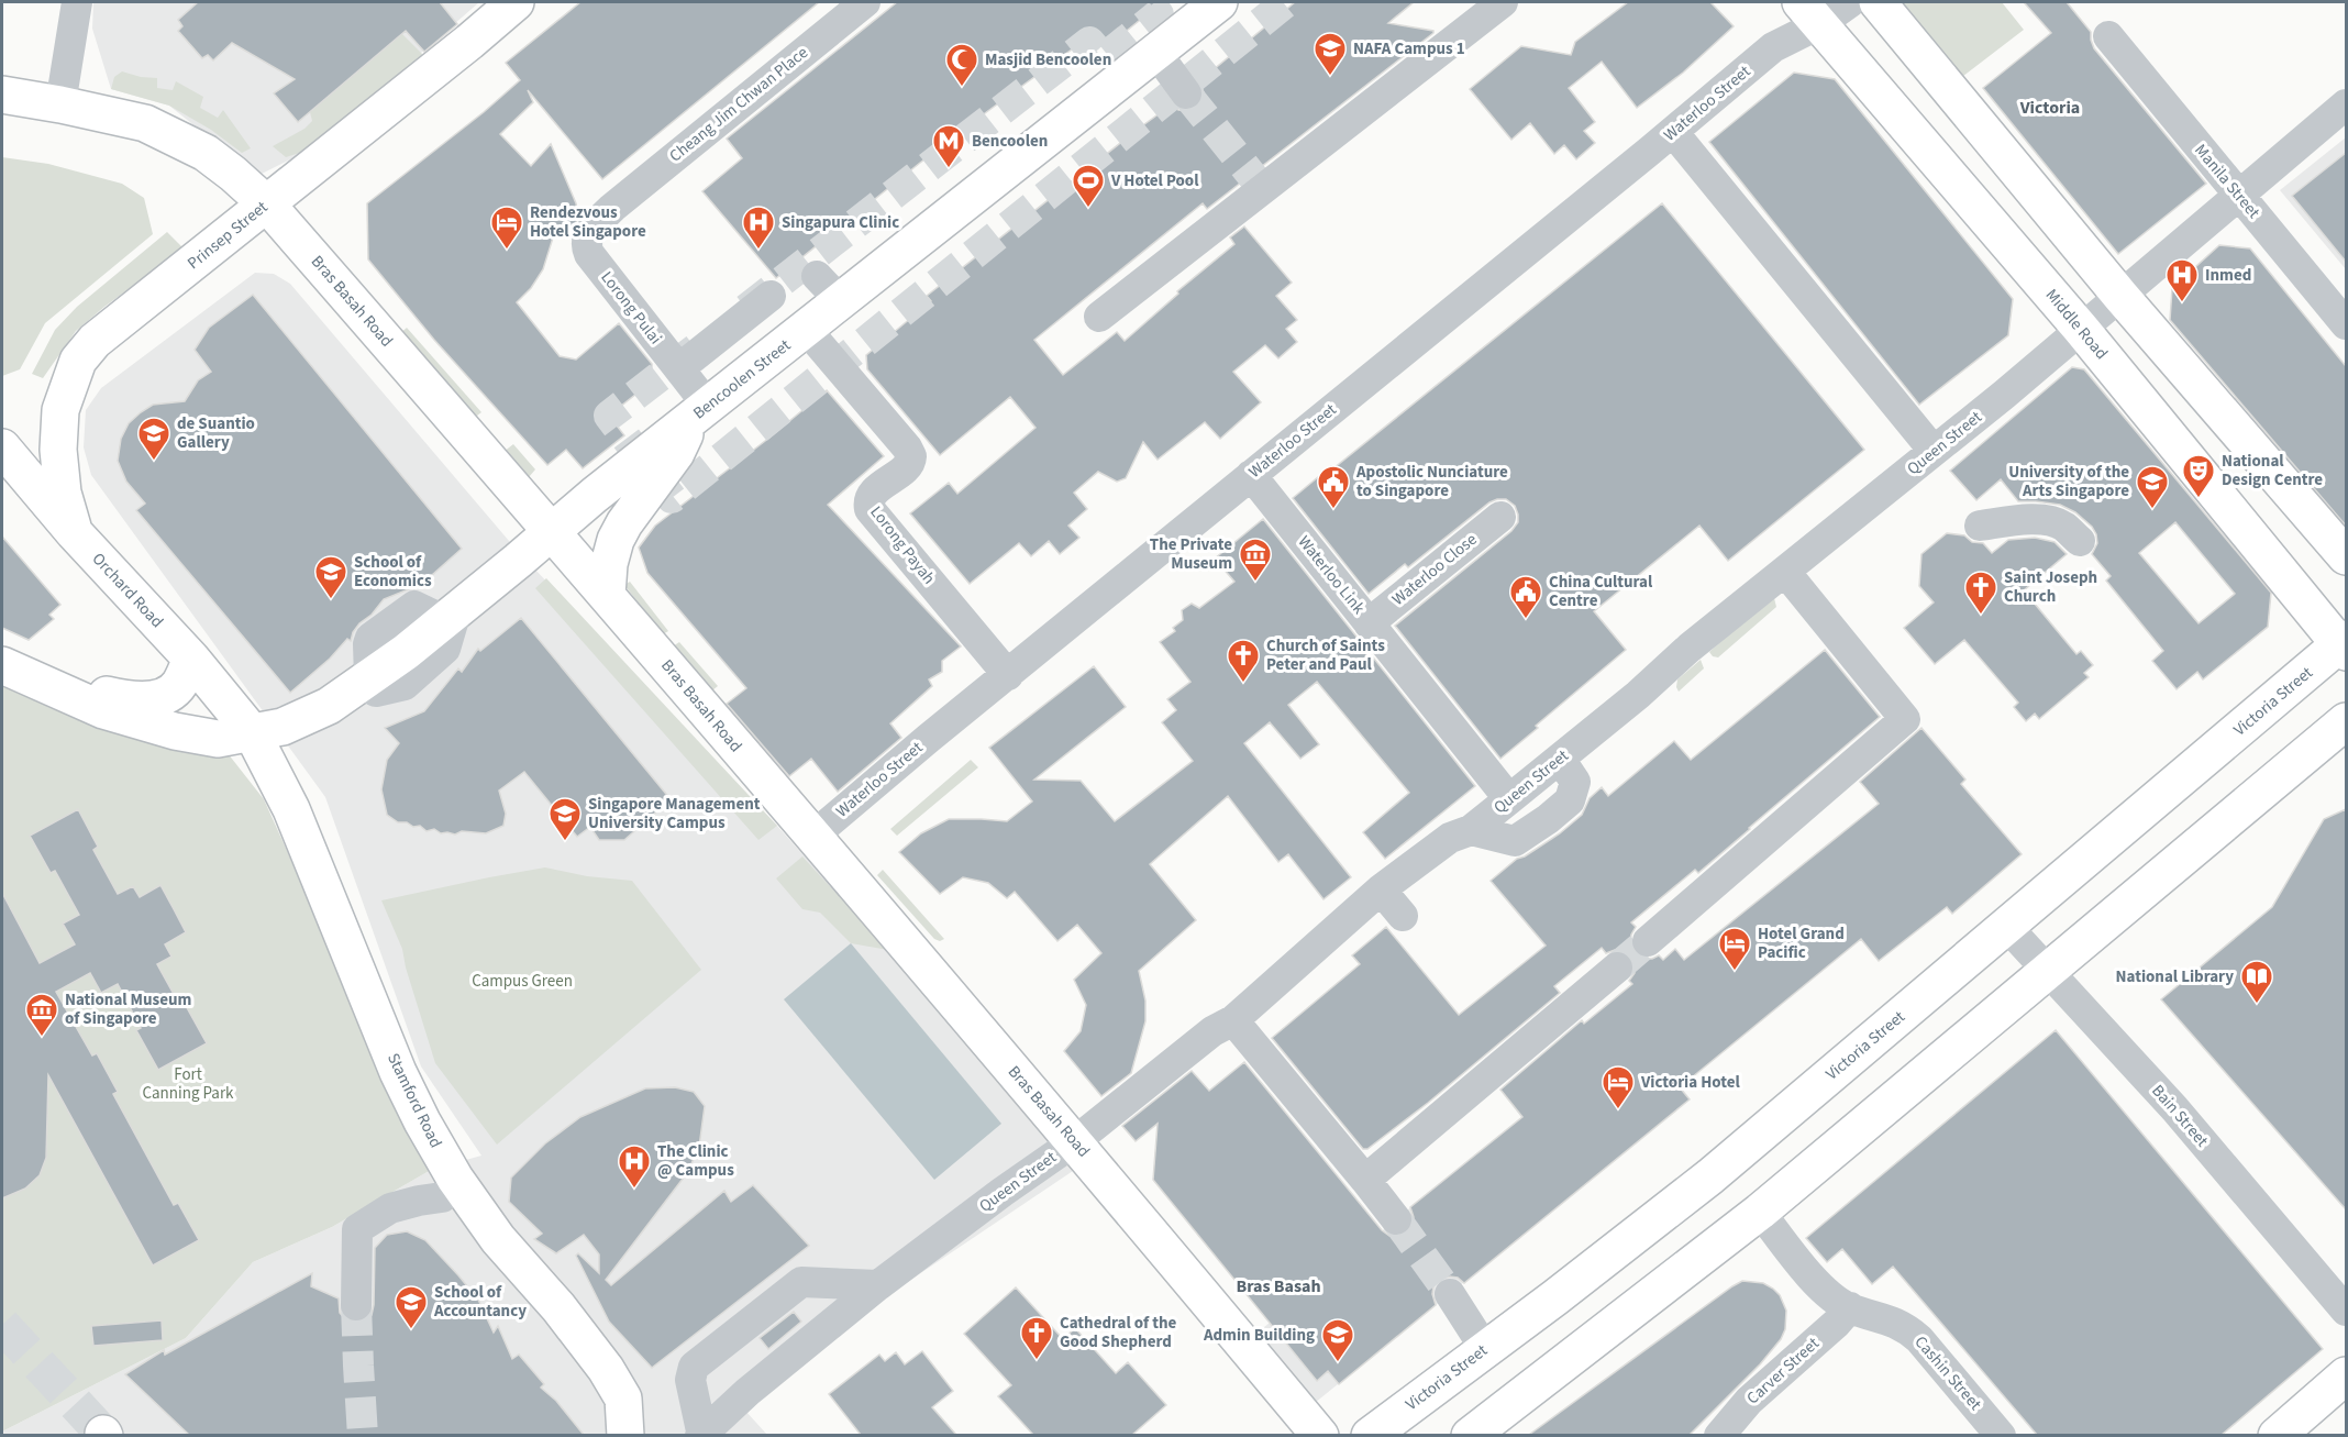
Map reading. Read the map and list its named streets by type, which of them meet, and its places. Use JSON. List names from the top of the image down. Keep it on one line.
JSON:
{"streets":{"main road":["Prinsep Street","Bras Basah Road","Middle Road","Bencoolen Street","Orchard Road","Victoria Street","Stamford Road"],"street":["Waterloo Street","Cheang Jim Chwan Place","Manila Street","Lorong Pulai","Queen Street","Lorong Payah","Waterloo Close","Waterloo Link","Bain Street","Carver Street","Cashin Street"]},"crossings":[["Waterloo Street","Bras Basah Road"],["Waterloo Street","Middle Road"],["Waterloo Street","Lorong Payah"],["Waterloo Street","Waterloo Link"],["Cheang Jim Chwan Place","Lorong Pulai"],["Manila Street","Queen Street"],["Prinsep Street","Bras Basah Road"],["Prinsep Street","Orchard Road"],["Bras Basah Road","Bencoolen Street"],["Bras Basah Road","Queen Street"],["Lorong Pulai","Bencoolen Street"],["Middle Road","Queen Street"],["Middle Road","Victoria Street"],["Bencoolen Street","Lorong Payah"],["Bencoolen Street","Orchard Road"],["Bencoolen Street","Stamford Road"],["Queen Street","Waterloo Link"],["Waterloo Close","Waterloo Link"],["Orchard Road","Stamford Road"],["Victoria Street","Bain Street"],["Carver Street","Cashin Street"]],"districts":["Victoria","Bras Basah"],"parks":["Campus Green","Fort Canning Park"],"places":{"school or university":["NAFA Campus 1","de Suantio Gallery","University of the Arts Singapore","School of Economics","Singapore Management University Campus","School of Accountancy","Admin Building"],"mosque":["Masjid Bencoolen"],"metro station":["Bencoolen"],"sports":["V Hotel Pool"],"hotel":["Rendezvous Hotel Singapore","Hotel Grand Pacific","Victoria Hotel"],"hospital":["Singapura Clinic","Inmed","The Clinic @ Campus"],"theatre":["National Design Centre"],"public building":["Apostolic Nunciature to Singapore","China Cultural Centre"],"museum":["The Private Museum","National Museum of Singapore"],"church":["Saint Joseph Church","Church of Saints Peter and Paul","Cathedral of the Good Shepherd"],"library":["National Library"]}}
